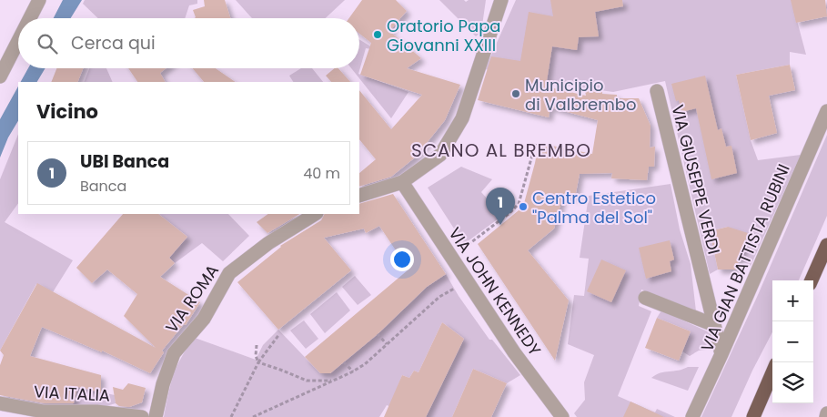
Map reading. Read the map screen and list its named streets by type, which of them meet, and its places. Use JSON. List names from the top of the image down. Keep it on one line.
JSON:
{"streets":{"street":["VIA GIUSEPPE VERDI","VIA GIAN BATTISTA RUBINI","VIA JOHN KENNEDY","VIA ROMA","VIA ITALIA"]},"crossings":[["VIA GIUSEPPE VERDI","VIA GIAN BATTISTA RUBINI"]],"districts":["SCANO AL BREMBO"],"places":["Oratorio Papa Giovanni XXIII","Municipio di Valbrembo","Centro Estetico \"Palma del Sol\""],"page":{"search":"Cerca qui","heading":"Vicino","list":[{"mark":"1","name":"UBI Banca","note":"Banca","value":"40 m"}],"pins":"1","map_buttons":["+","−"]}}
